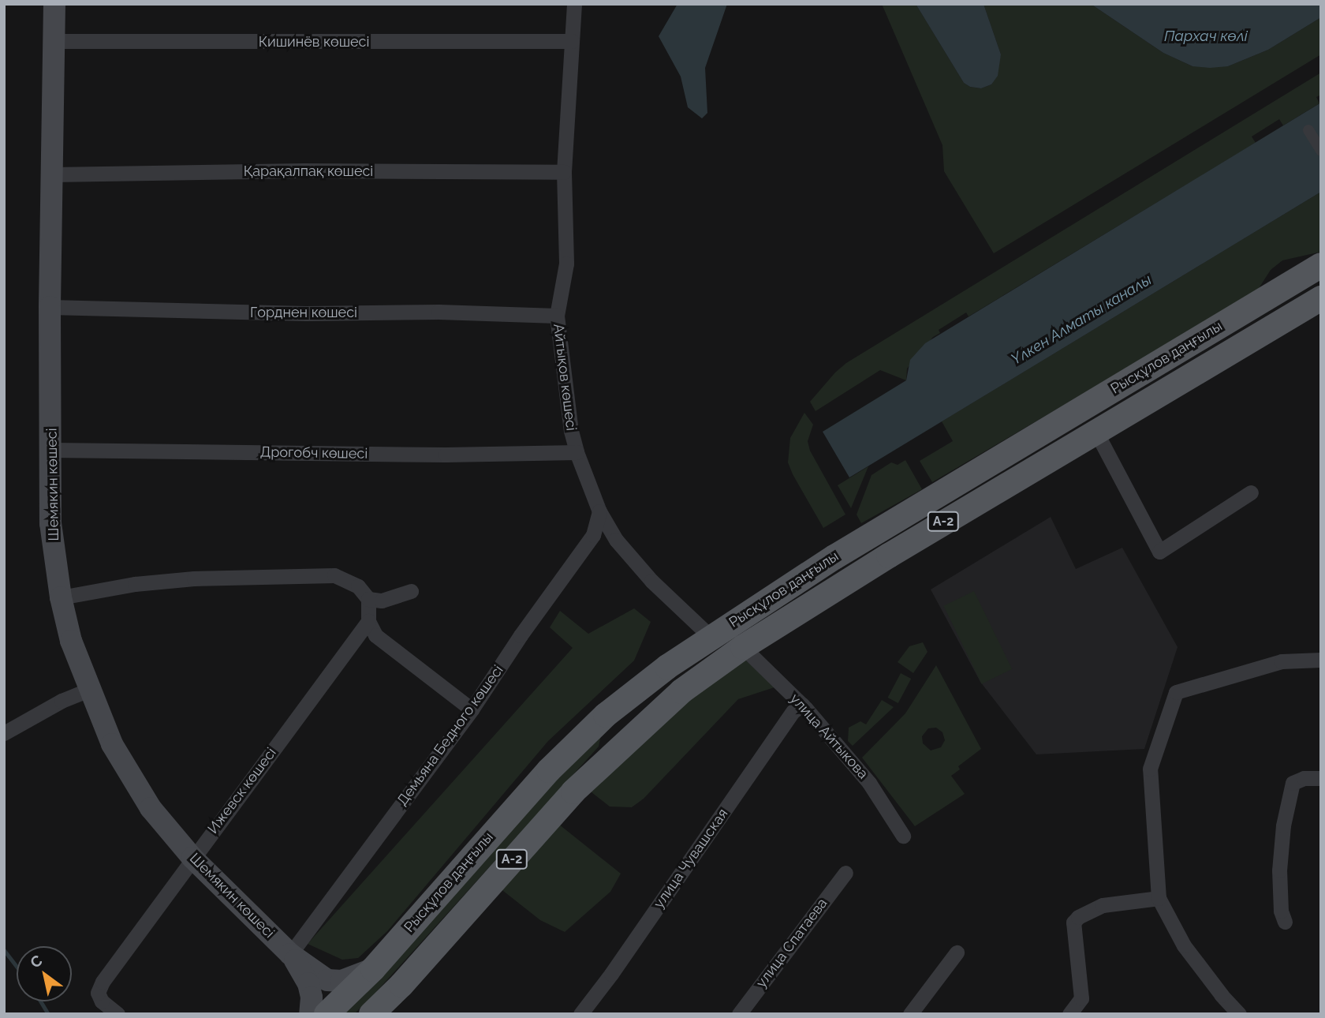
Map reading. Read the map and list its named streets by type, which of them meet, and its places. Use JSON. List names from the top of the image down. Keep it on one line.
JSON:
{"streets":{"main road":["Рысқұлов даңғылы","Шемякин көшесі","A-2"],"street":["Кишинёв көшесі","Қарақалпақ көшесі","Горднен көшесі","Айтықов көшесі","Дрогобч көшесі","Демьяна Бедного көшесі","улица Айтыкова","Ижевск көшесі","улица Чувашская","улица Спатаева"]},"crossings":[["Кишинёв көшесі","Айтықов көшесі"],["Кишинёв көшесі","Шемякин көшесі"],["Қарақалпақ көшесі","Айтықов көшесі"],["Қарақалпақ көшесі","Шемякин көшесі"],["Горднен көшесі","Айтықов көшесі"],["Горднен көшесі","Шемякин көшесі"],["Рысқұлов даңғылы","Айтықов көшесі"],["Рысқұлов даңғылы","Шемякин көшесі"],["Рысқұлов даңғылы","улица Айтыкова"],["Айтықов көшесі","Дрогобч көшесі"],["Айтықов көшесі","Демьяна Бедного көшесі"],["Дрогобч көшесі","Шемякин көшесі"],["Шемякин көшесі","Демьяна Бедного көшесі"],["Шемякин көшесі","Ижевск көшесі"],["улица Айтыкова","улица Чувашская"]],"water":["Пархач көлі","Үлкен Алматы каналы"],"north":"top left"}
